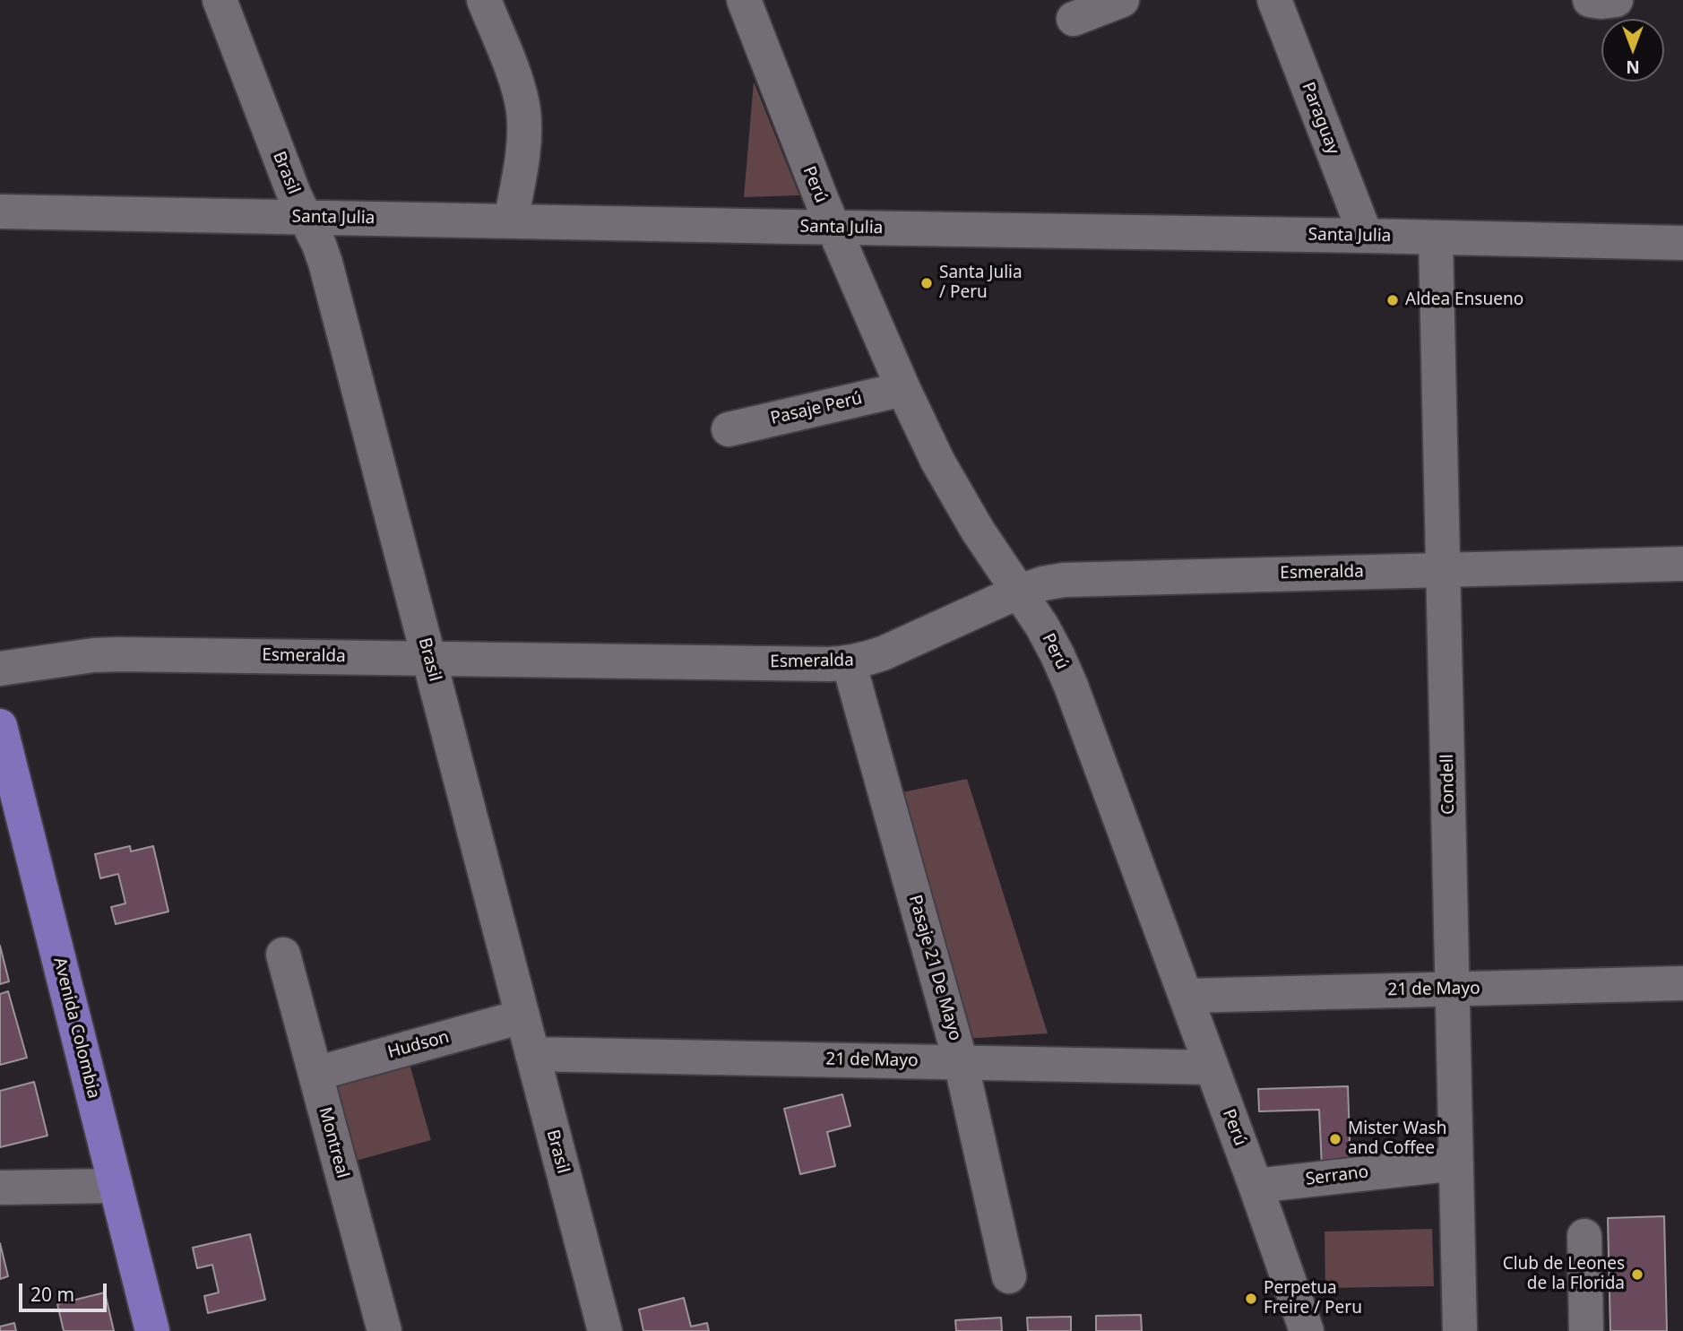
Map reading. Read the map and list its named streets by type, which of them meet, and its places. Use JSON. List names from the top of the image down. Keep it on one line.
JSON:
{"streets":{"main road":["Avenida Colombia"],"street":["Paraguay","Brasil","Perú","Santa Julia","Pasaje Perú","Esmeralda","Condell","Pasaje 21 De Mayo","21 de Mayo","Hudson","Montreal","Serrano"]},"crossings":[["Paraguay","Santa Julia"],["Brasil","Santa Julia"],["Brasil","Esmeralda"],["Brasil","21 de Mayo"],["Brasil","Hudson"],["Perú","Santa Julia"],["Perú","Pasaje Perú"],["Perú","Esmeralda"],["Perú","21 de Mayo"],["Perú","Serrano"],["Santa Julia","Condell"],["Esmeralda","Condell"],["Esmeralda","Pasaje 21 De Mayo"],["Condell","21 de Mayo"],["Condell","Serrano"],["Pasaje 21 De Mayo","21 de Mayo"],["Hudson","Montreal"]],"places":["Santa Julia / Peru","Aldea Ensueno","Mister Wash and Coffee","Club de Leones de la Florida","Perpetua Freire / Peru"],"scale_bar":"20 m","north":"bottom"}
